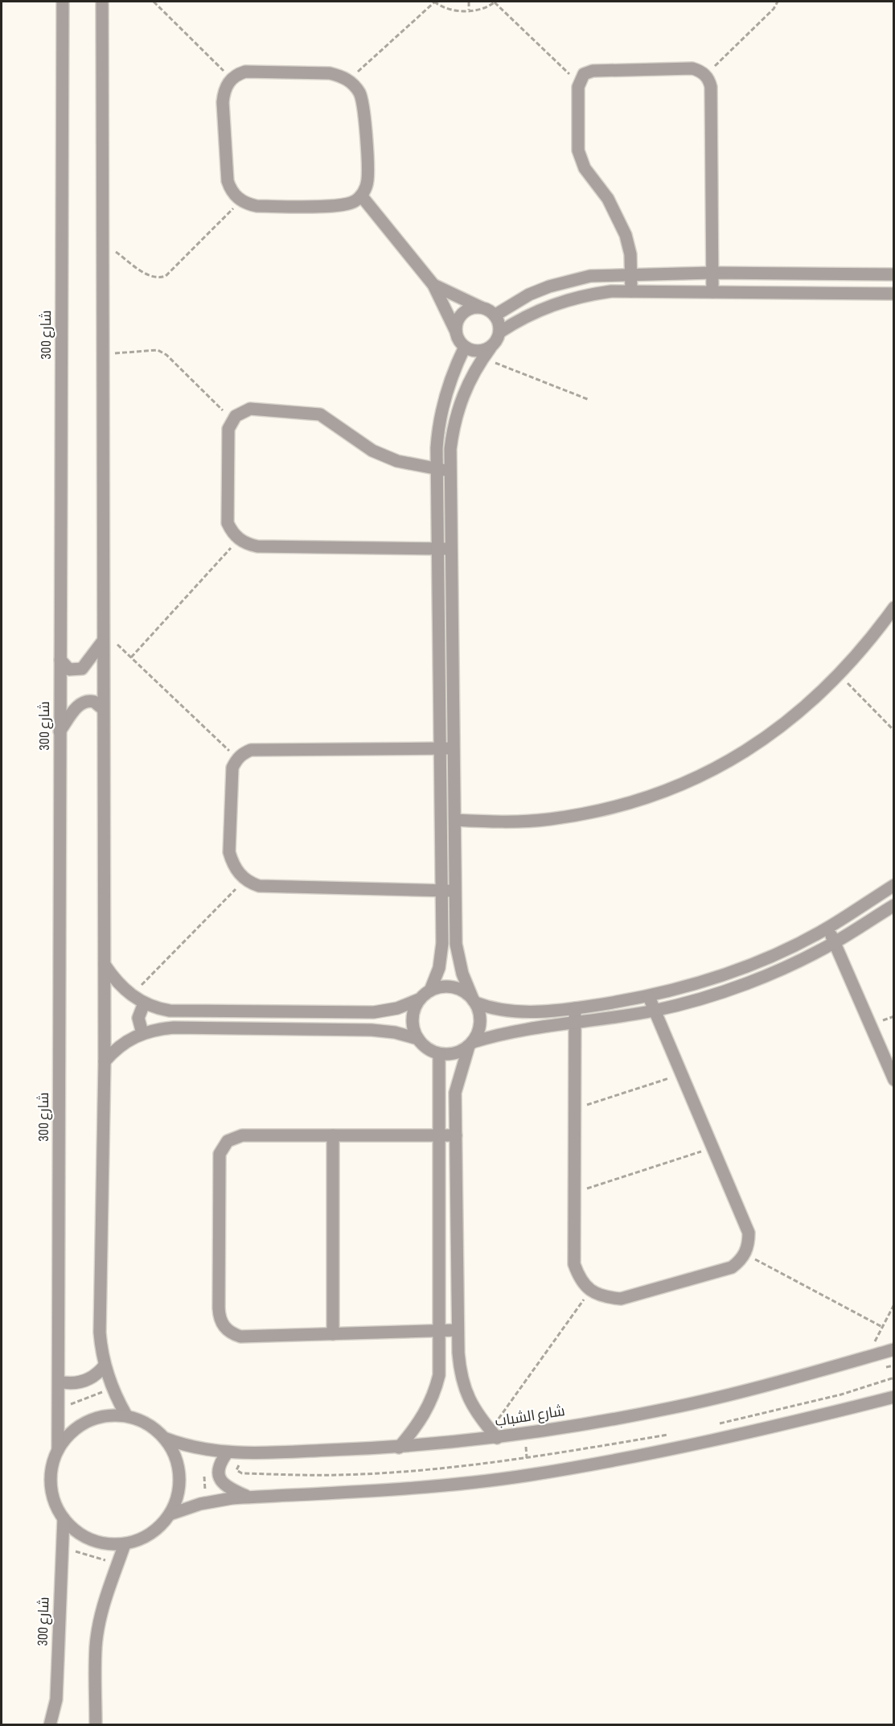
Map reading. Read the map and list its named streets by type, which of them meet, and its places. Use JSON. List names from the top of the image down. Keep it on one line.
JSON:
{"streets":{"street":["شارع 300","شارع الشباب"]},"crossings":[["شارع 300","شارع الشباب"]]}
